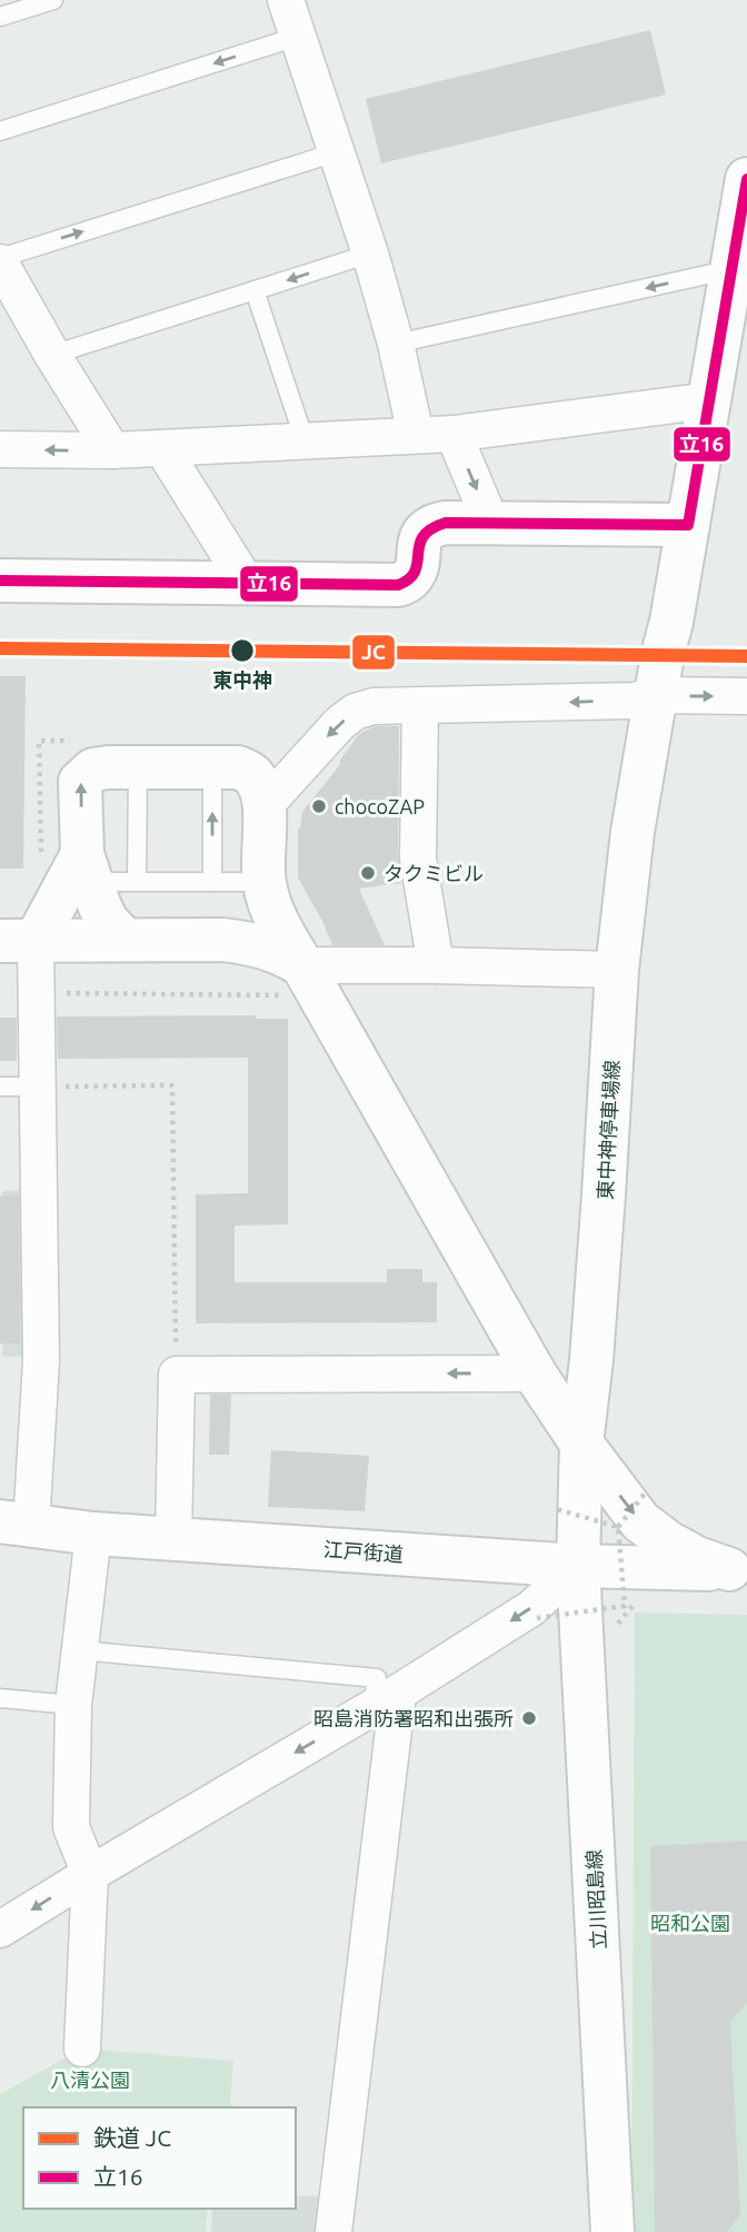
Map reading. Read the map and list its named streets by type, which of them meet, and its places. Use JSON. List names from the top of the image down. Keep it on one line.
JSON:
{"streets":{"street":["東中神停車場線","江戸街道","立川昭島線"]},"crossings":[["東中神停車場線","江戸街道"],["東中神停車場線","立川昭島線"],["江戸街道","立川昭島線"]],"parks":["昭和公園","八清公園"],"places":["東中神","chocoZAP","タクミビル","昭島消防署昭和出張所"],"lines":["transit line 立16","rail line JC"],"legend":["鉄道 JC","立16"]}
